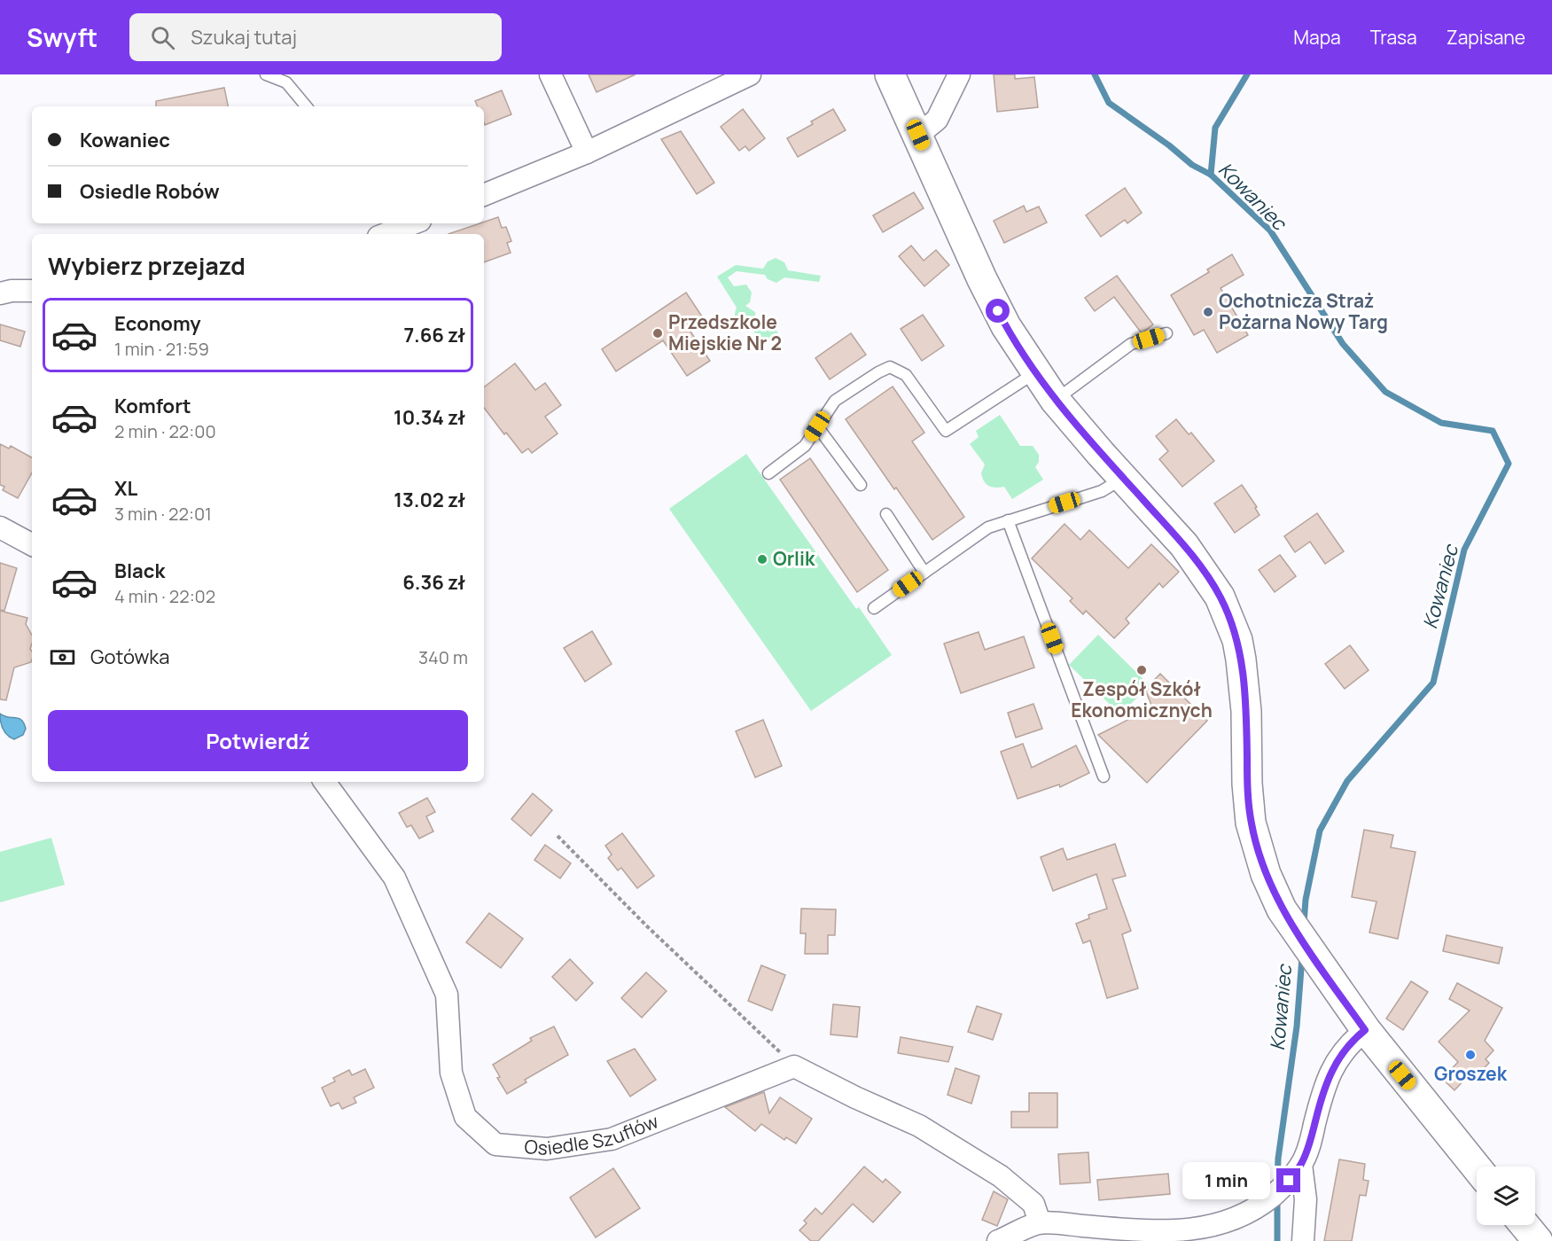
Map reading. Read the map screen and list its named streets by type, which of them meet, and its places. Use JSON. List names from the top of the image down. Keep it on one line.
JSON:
{"streets":{"street":["Osiedle Szuflów"]},"water":["Kowaniec"],"places":["Ochotnicza Straż Pożarna Nowy Targ","Przedszkole Miejskie Nr 2","Orlik","Zespół Szkół Ekonomicznych","Groszek"],"page":{"header":"Swyft","search":"Szukaj tutaj","nav":["Mapa","Trasa","Zapisane"],"banner":["Kowaniec","Osiedle Robów"],"heading":"Wybierz przejazd","list":[{"name":"Economy","note":"1 min · 21:59","value":"7.66 zł"},{"name":"Komfort","note":"2 min · 22:00","value":"10.34 zł"},{"name":"XL","note":"3 min · 22:01","value":"13.02 zł"},{"name":"Black","note":"4 min · 22:02","value":"6.36 zł"}],"pay":["Gotówka","340 m"],"buttons":"Potwierdź","bubble":"1 min"}}
